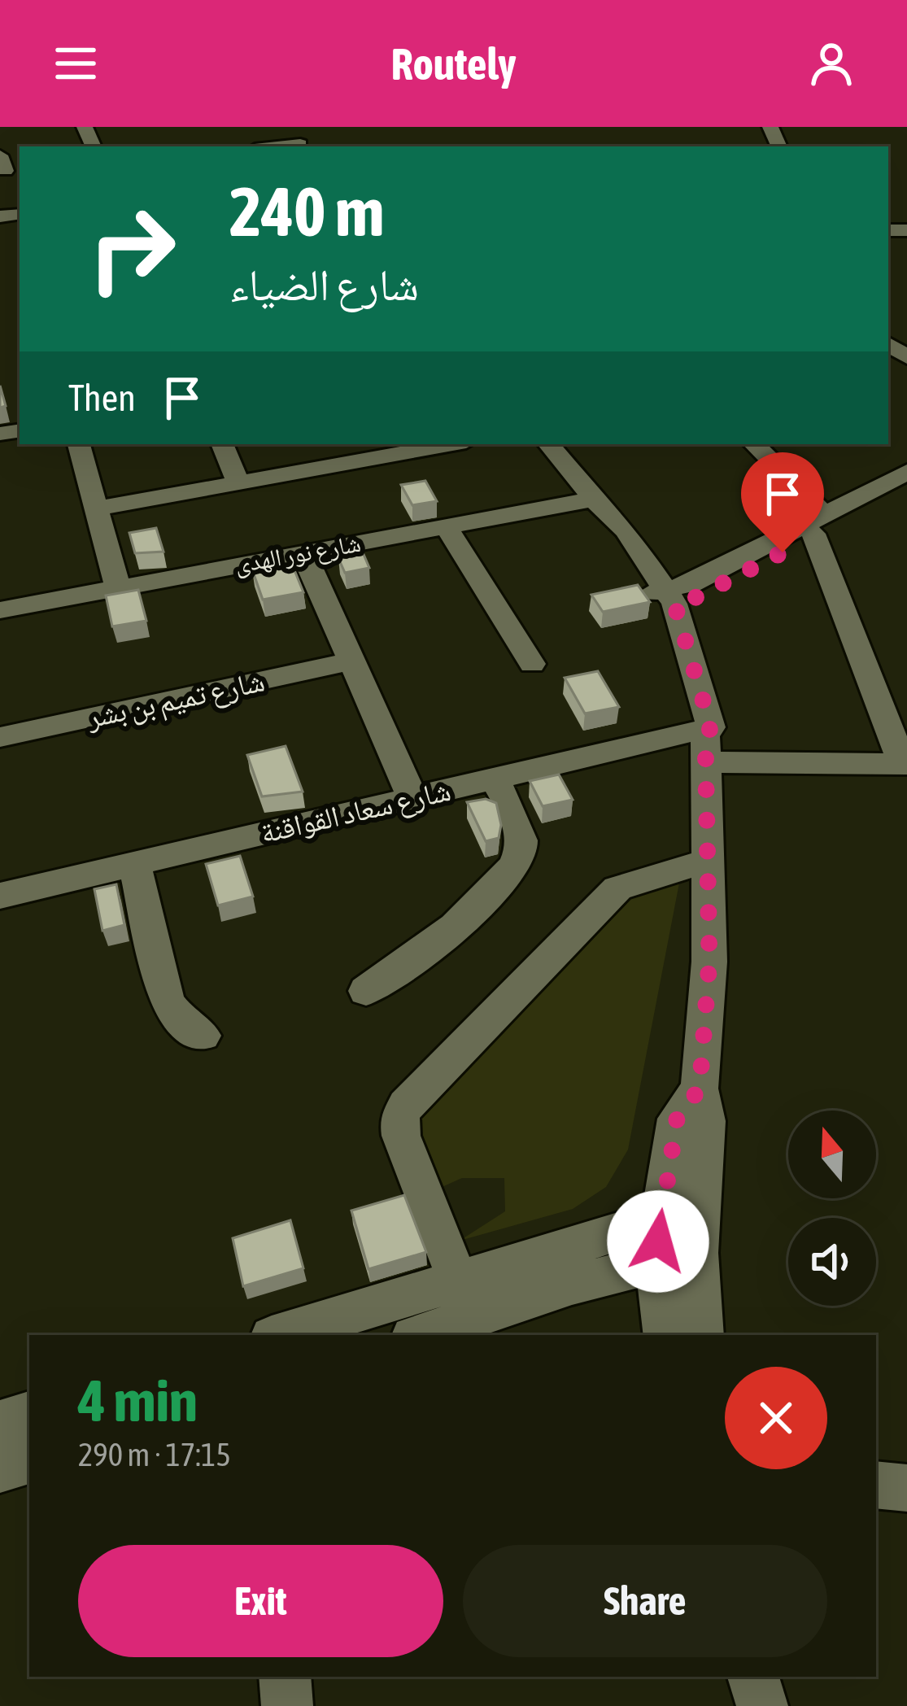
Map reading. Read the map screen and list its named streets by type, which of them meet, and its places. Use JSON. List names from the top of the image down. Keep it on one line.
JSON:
{"streets":{"street":["شارع نور الهدى","شارع تميم بن بشر","شارع سعاد القواقنة"]},"north":"top","page":{"header":"Routely","turn":["240 m","شارع الضياء"],"then":"Then","heading":["4 min","290 m · 17:15"],"buttons":["Exit","Share"]}}
